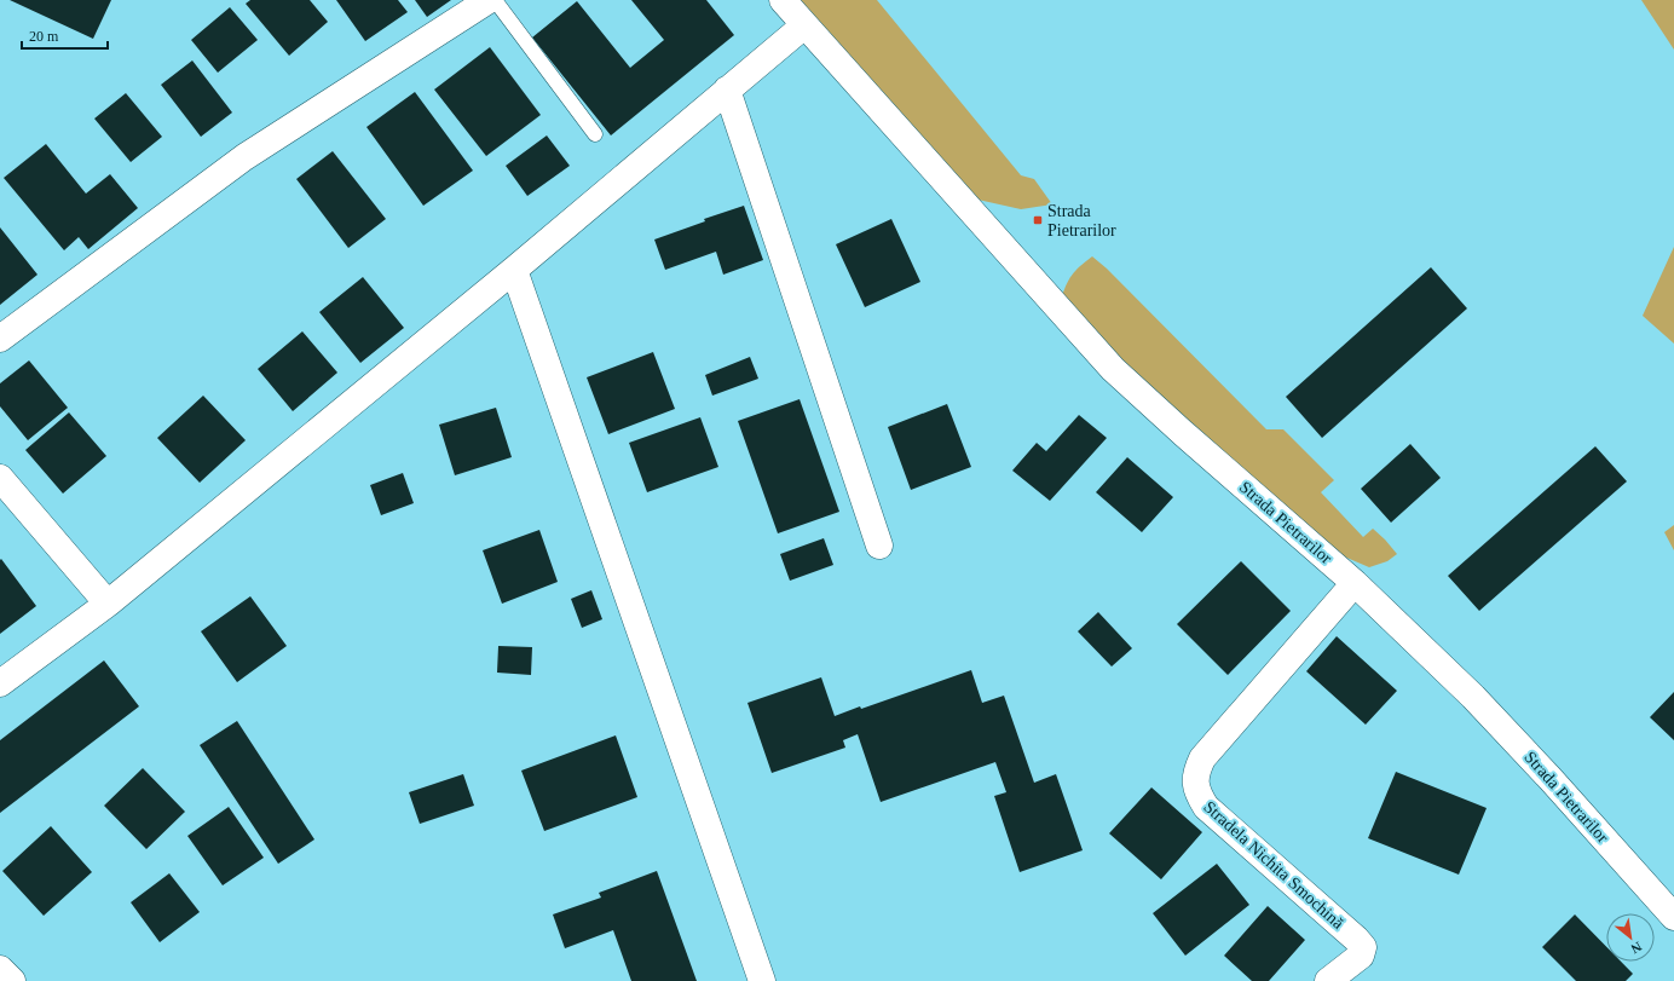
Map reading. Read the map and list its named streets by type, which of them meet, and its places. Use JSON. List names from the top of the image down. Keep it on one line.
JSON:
{"streets":{"street":["Strada Pietrarilor","Stradela Nichita Smochină"]},"crossings":[["Strada Pietrarilor","Stradela Nichita Smochină"]],"places":{"transit":["Strada Pietrarilor"]},"scale_bar":"20 m","north":"bottom right"}
